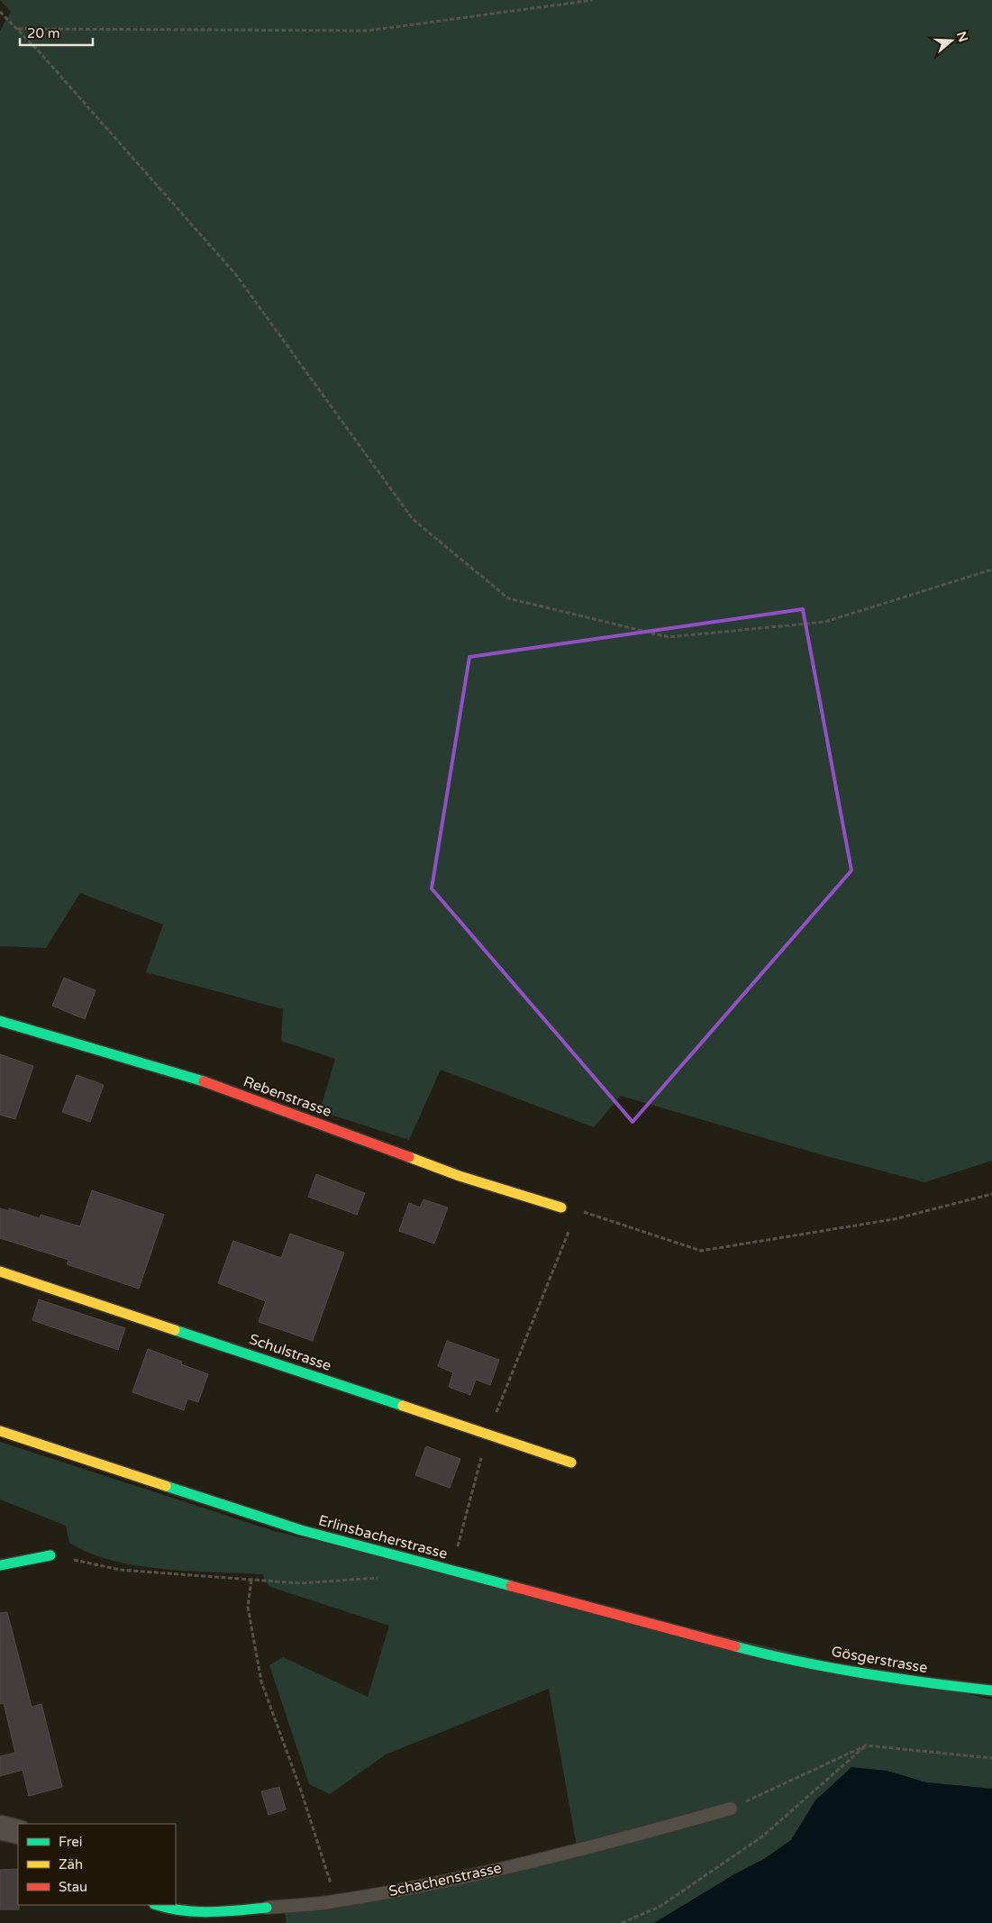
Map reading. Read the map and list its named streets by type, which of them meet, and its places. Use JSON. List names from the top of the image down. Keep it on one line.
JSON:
{"streets":{"street":["Rebenstrasse","Schulstrasse","Erlinsbacherstrasse","Gösgerstrasse","Schachenstrasse"]},"crossings":[["Erlinsbacherstrasse","Gösgerstrasse"]],"legend":["Frei","Zäh","Stau"],"scale_bar":"20 m","north":"right"}
